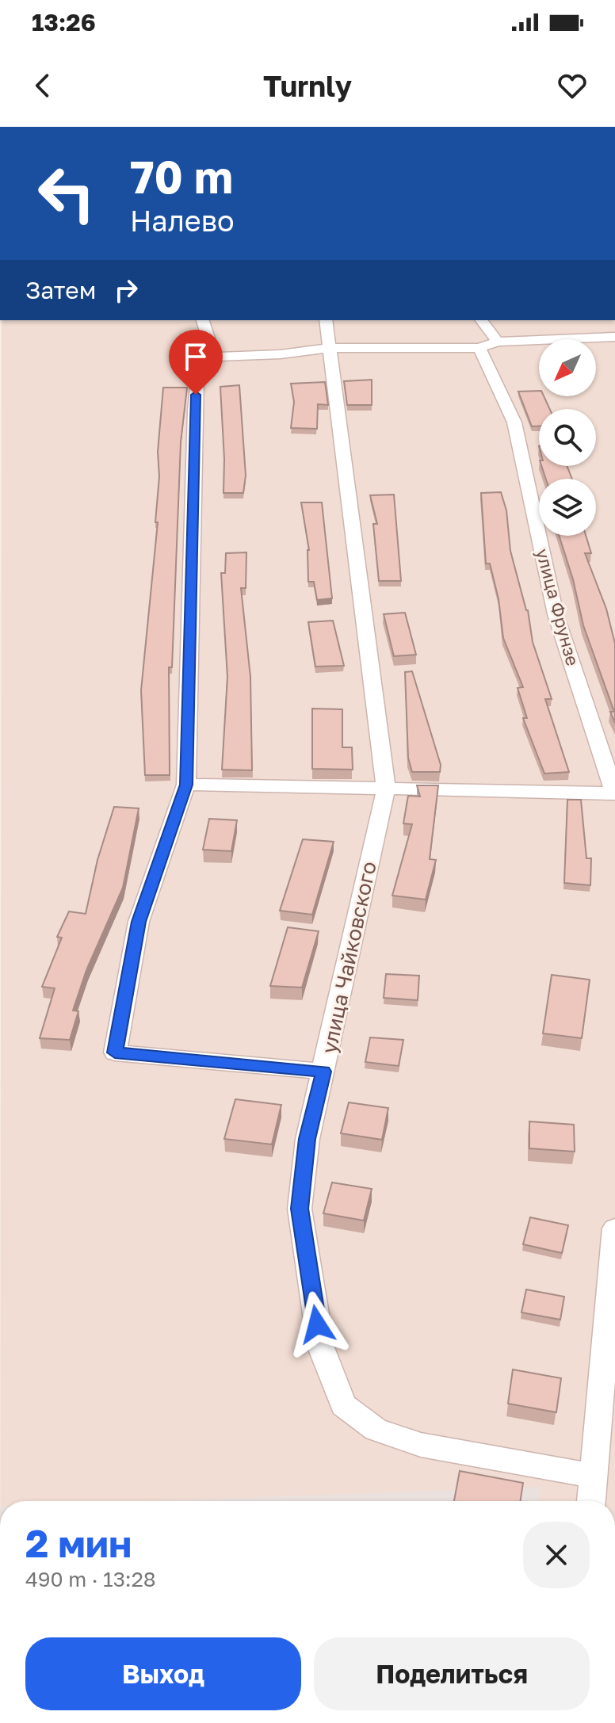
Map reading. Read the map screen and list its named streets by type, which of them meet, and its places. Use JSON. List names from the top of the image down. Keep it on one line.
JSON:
{"streets":{"street":["улица Фрунзе","улица Чайковского"]},"north":"bottom left","page":{"status":"13:26","header":"Turnly","turn":["70 m","Налево"],"then":"Затем","heading":["2 мин","490 m · 13:28"],"buttons":["Выход","Поделиться"]}}
